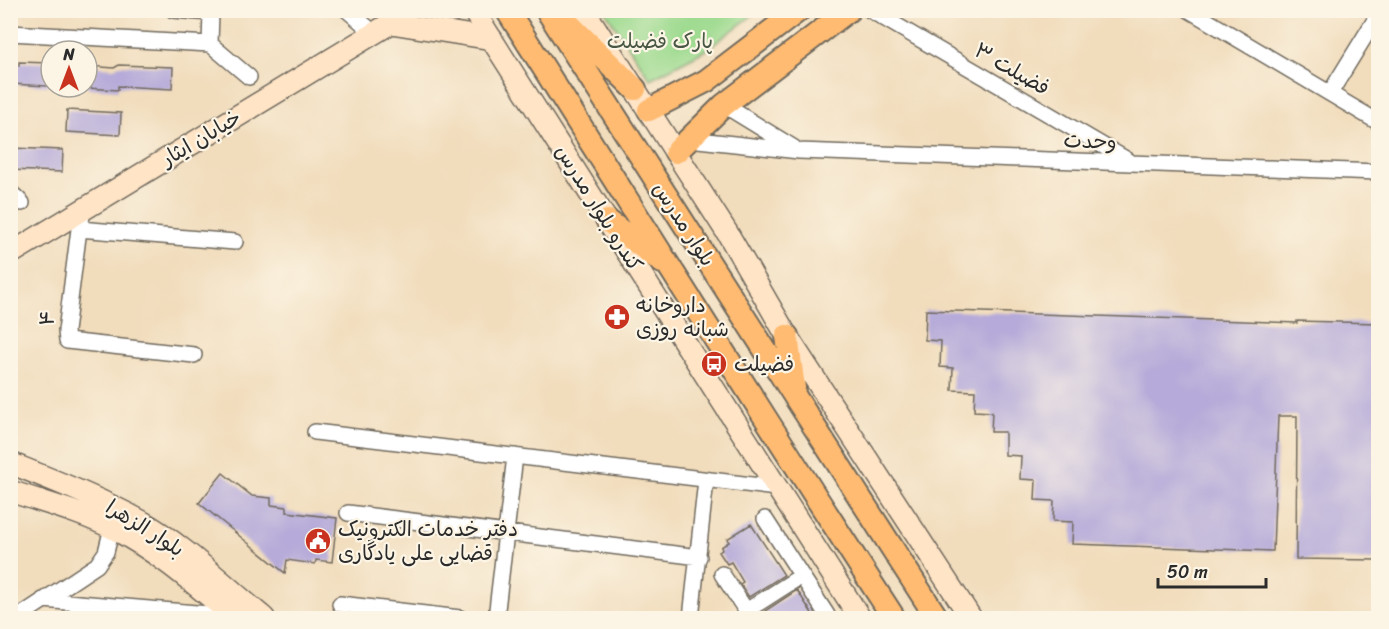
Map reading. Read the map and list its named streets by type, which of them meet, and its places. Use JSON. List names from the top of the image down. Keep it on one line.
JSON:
{"streets":{"main road":["خیابان ایثار","کندرو بلوار مدرس","بلوار مدرس","بلوار الزهرا"],"street":["فضیلت ۳","وحدت","۴"]},"crossings":[["فضیلت ۳","وحدت"],["خیابان ایثار","۴"]],"parks":["پارک فضیلت"],"places":{"pharmacy":["داروخانه شبانه روزی"],"bus stop":["فضیلت"],"public building":["دفتر خدمات الکترونیک قضایی علی یادگاری"]},"scale_bar":"50 m","north":"top"}
